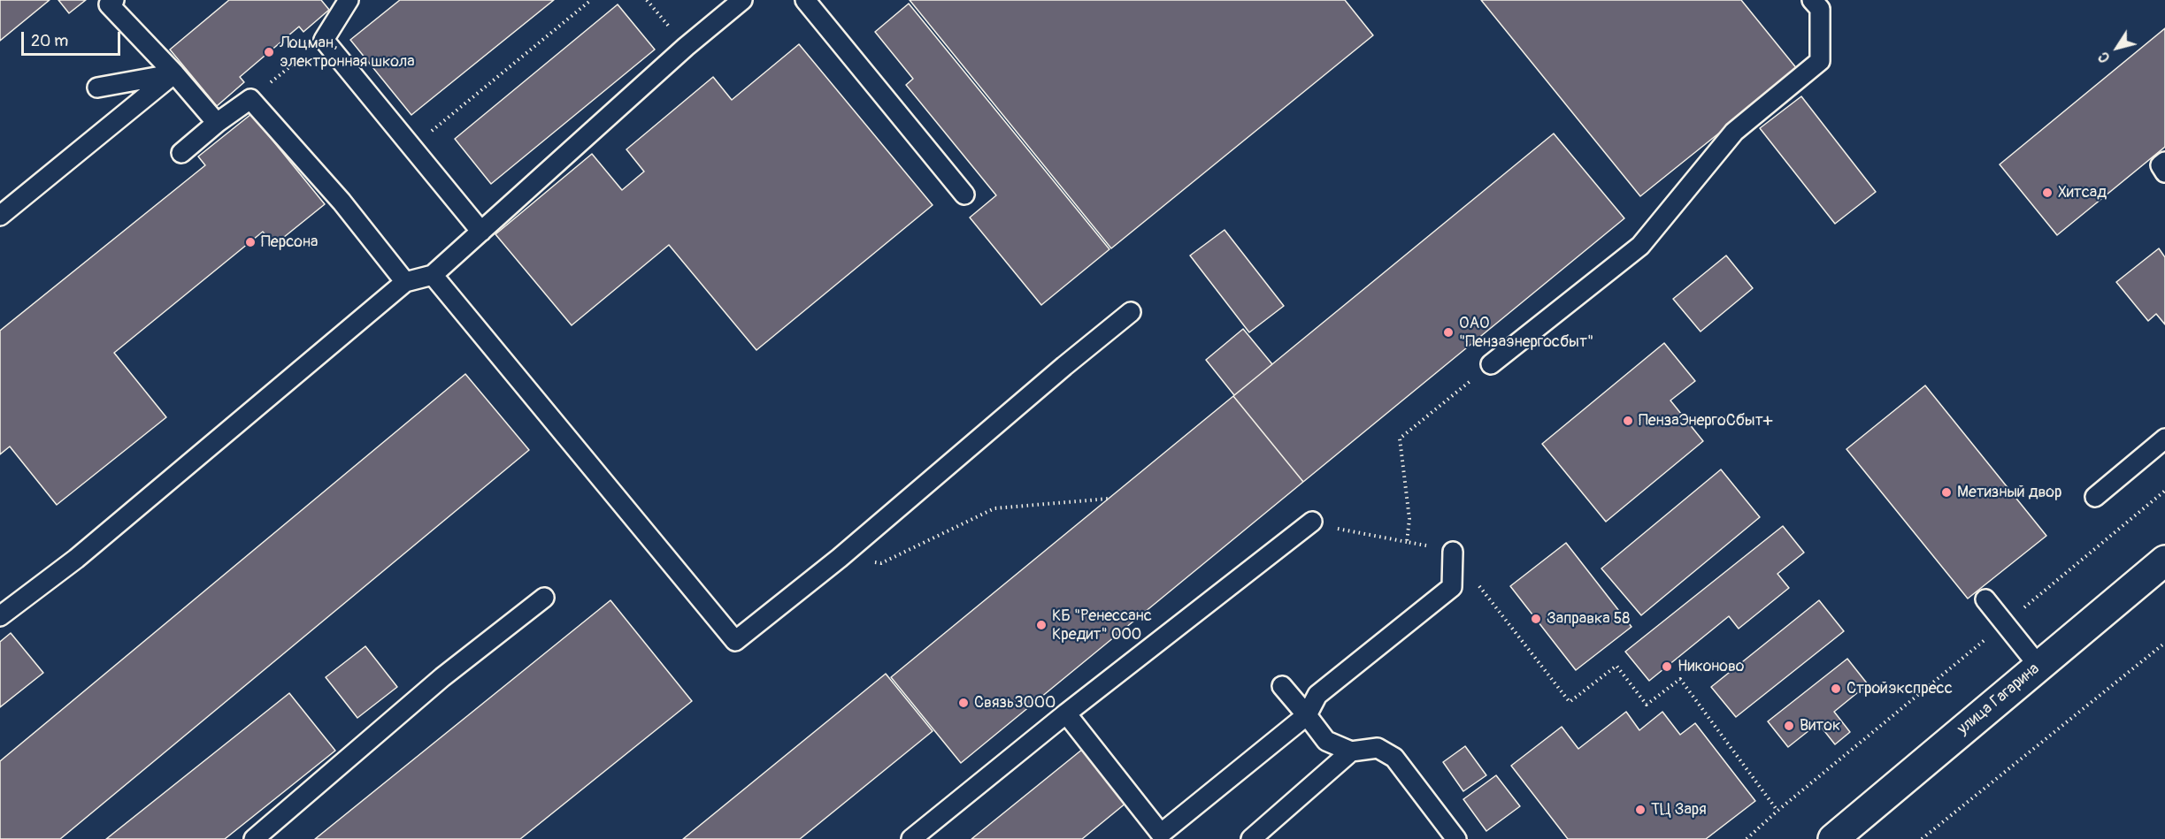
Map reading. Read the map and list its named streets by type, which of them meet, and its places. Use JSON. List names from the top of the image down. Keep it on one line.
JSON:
{"streets":{"main road":["улица Гагарина"]},"places":["Лоцман, электронная школа","Хитсад","Персона","ОАО \"Пензаэнергосбыт\"","ПензаЭнергоСбыт+","Метизный двор","Заправка 58","КБ \"Ренессанс Кредит\" ООО","Никоново","Стройэкспресс","Связь3000","Виток","ТЦ Заря"],"scale_bar":"20 m","north":"bottom left"}
